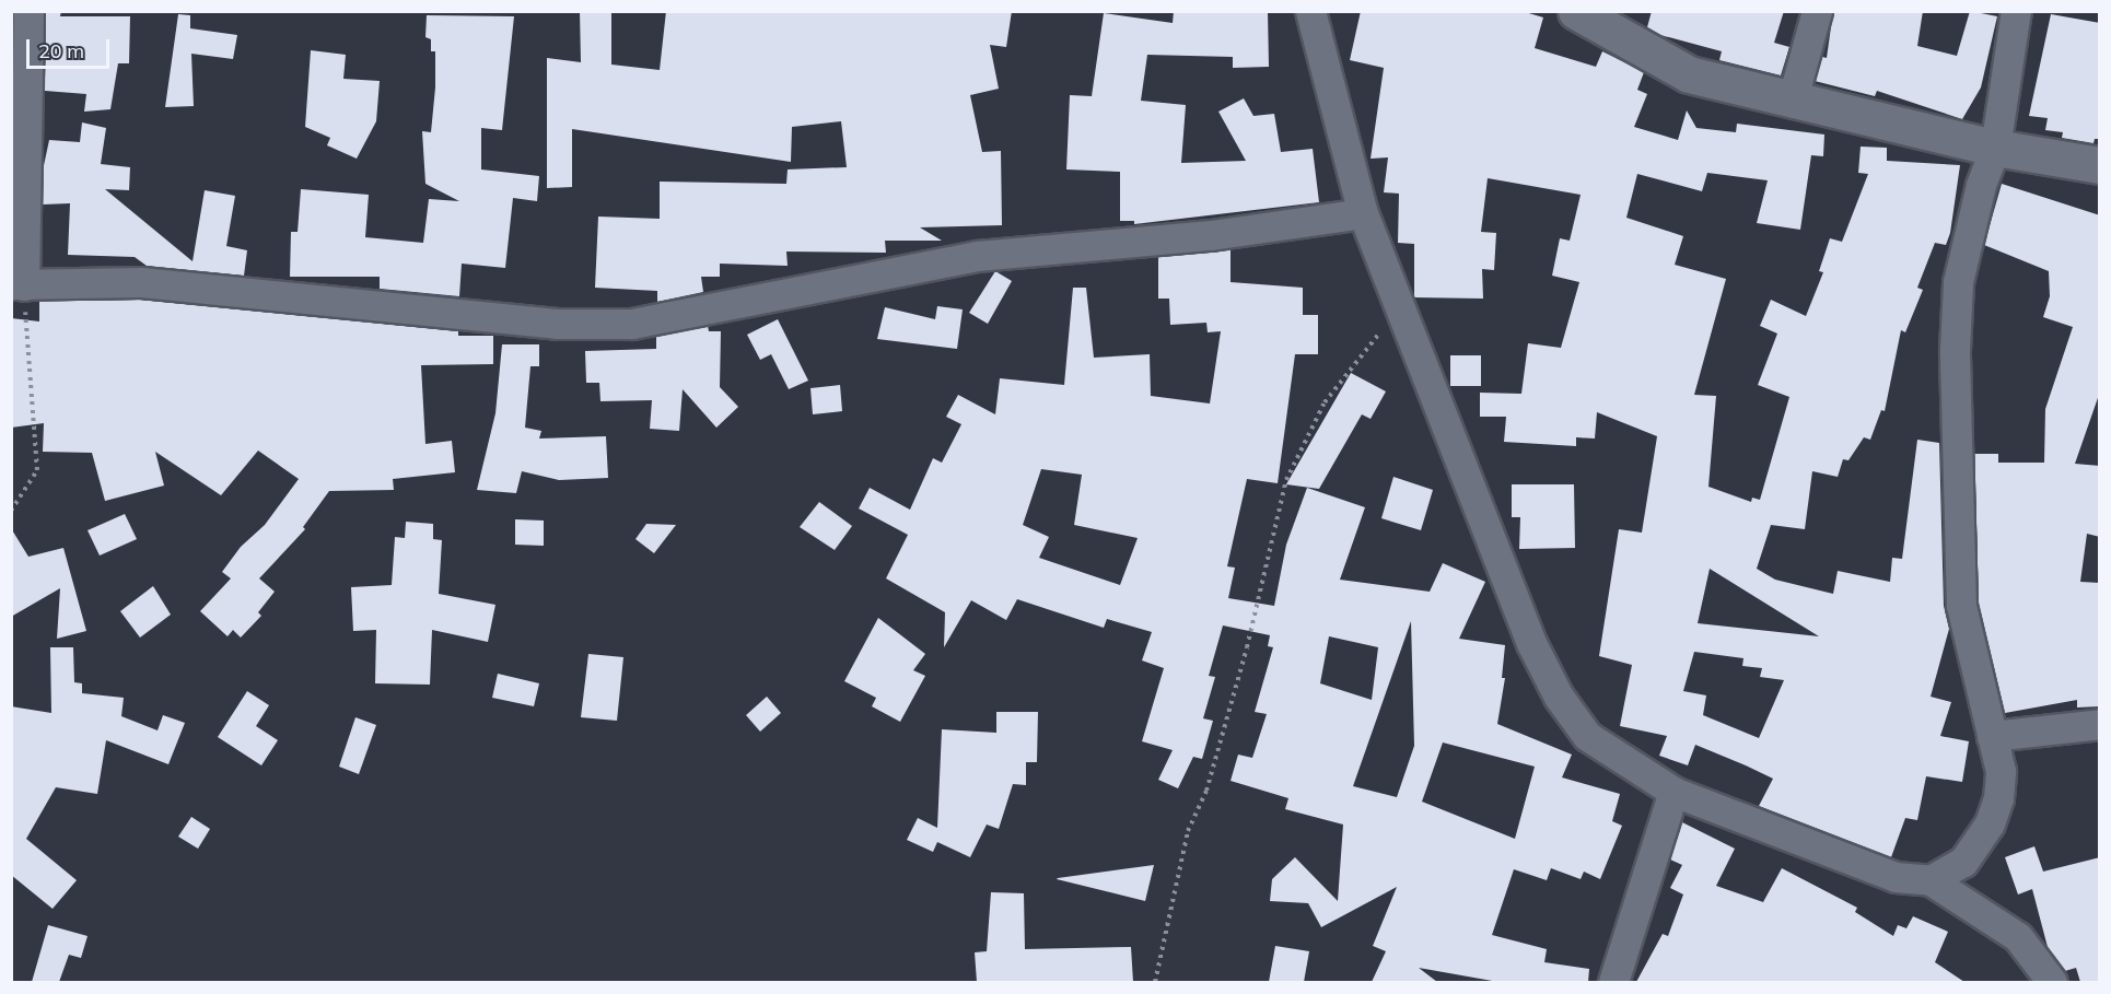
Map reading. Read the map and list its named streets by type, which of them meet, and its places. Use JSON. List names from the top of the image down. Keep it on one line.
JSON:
{"scale_bar":"20 m"}
